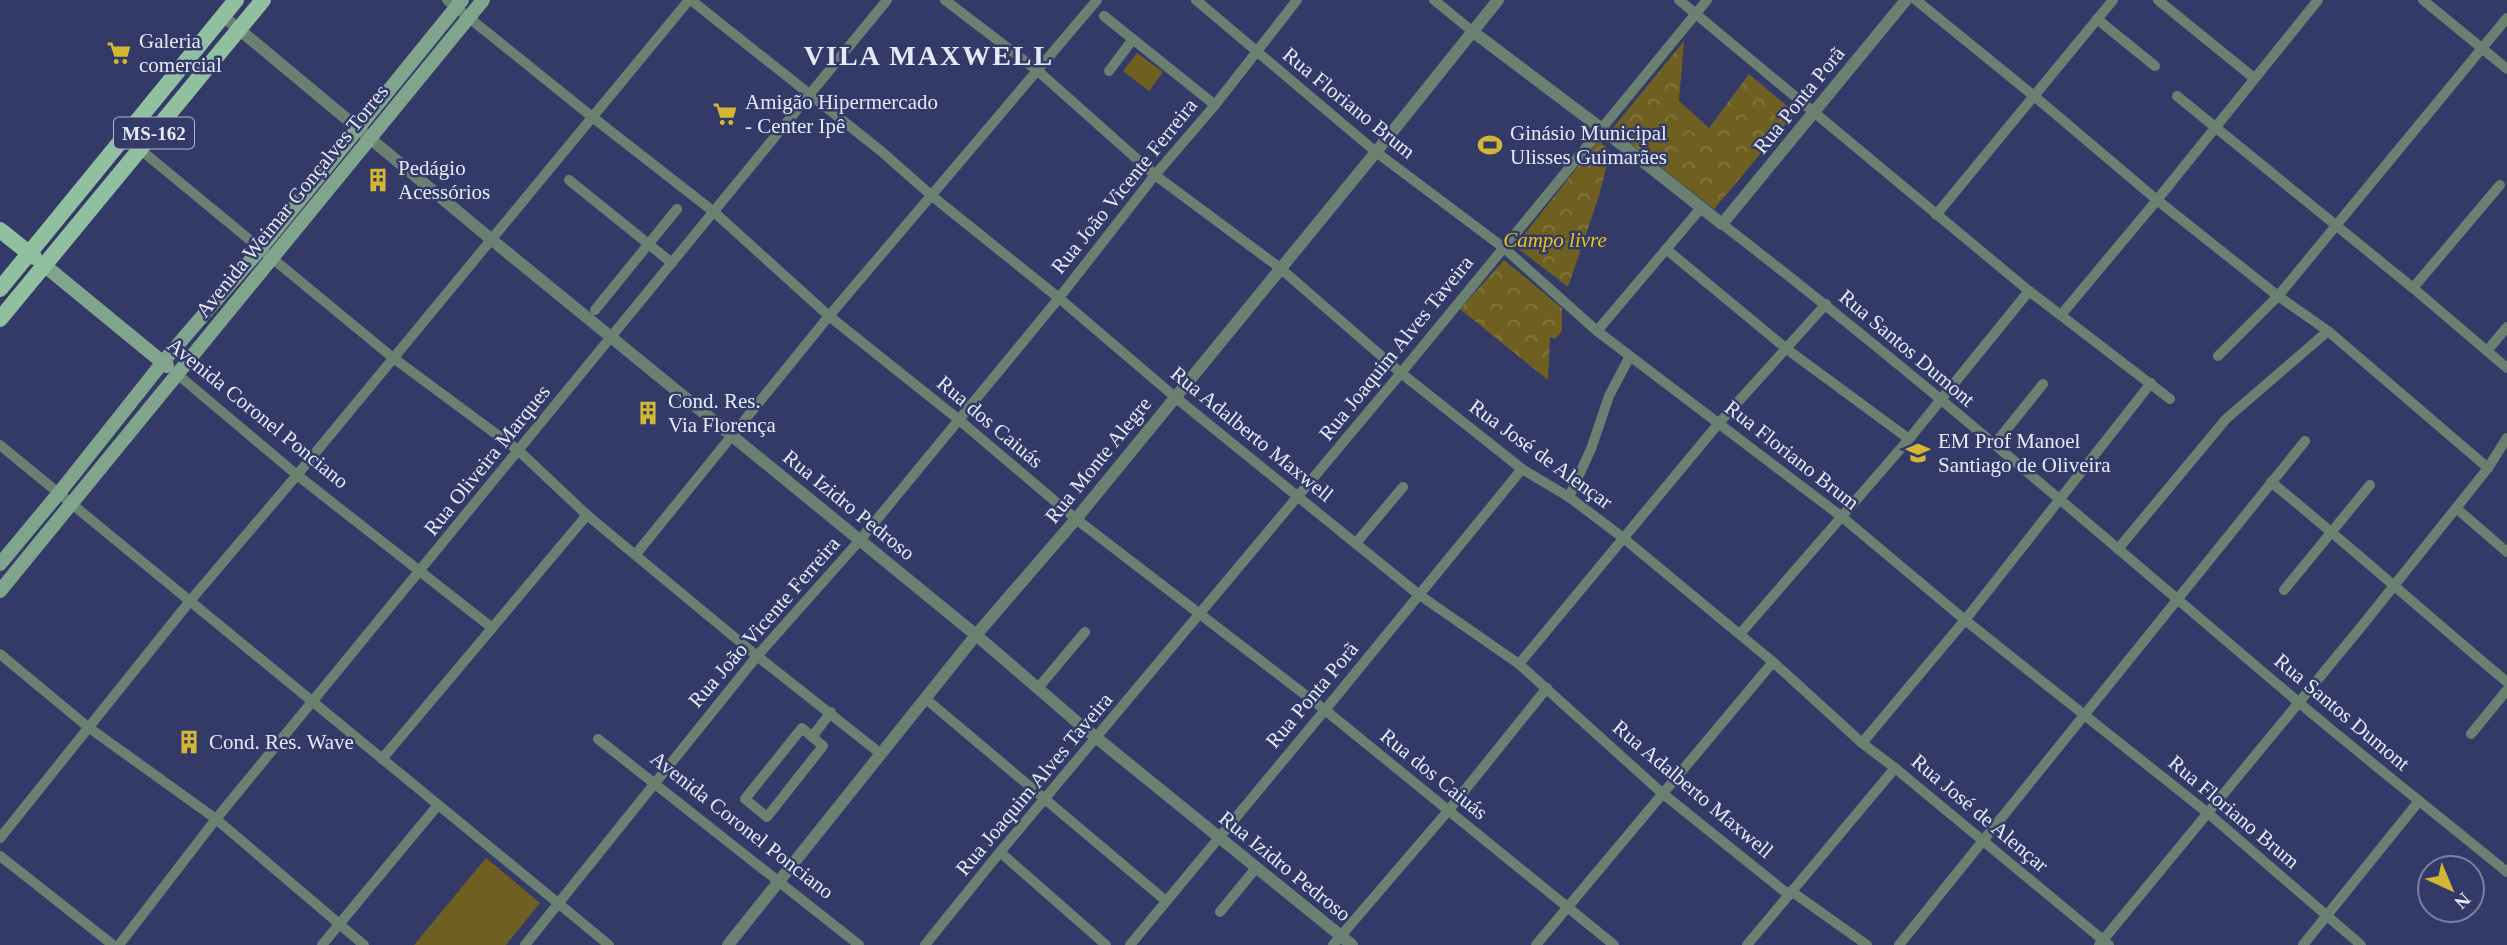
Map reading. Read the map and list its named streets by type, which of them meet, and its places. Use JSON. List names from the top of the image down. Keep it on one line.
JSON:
{"streets":{"main road":["MS-162","Avenida Weimar Gonçalves Torres","Avenida Coronel Ponciano"],"street":["Rua Ponta Porã","Rua Floriano Brum","Rua João Vicente Ferreira","Rua Joaquim Alves Taveira","Rua Santos Dumont","Rua dos Caiuás","Rua Adalberto Maxwell","Rua José de Alençar","Rua Oliveira Marques","Rua Monte Alegre","Rua Izidro Pedroso"]},"crossings":[["Rua Ponta Porã","Rua Santos Dumont"],["Rua Ponta Porã","Rua dos Caiuás"],["Rua Ponta Porã","Rua Adalberto Maxwell"],["Rua Ponta Porã","Rua José de Alençar"],["Rua Ponta Porã","Rua Izidro Pedroso"],["Rua Floriano Brum","Rua João Vicente Ferreira"],["Rua Floriano Brum","Rua Joaquim Alves Taveira"],["Rua Floriano Brum","Rua Monte Alegre"],["MS-162","Avenida Coronel Ponciano"],["MS-162","Rua Izidro Pedroso"],["Rua João Vicente Ferreira","Avenida Coronel Ponciano"],["Rua João Vicente Ferreira","Rua dos Caiuás"],["Rua João Vicente Ferreira","Rua Adalberto Maxwell"],["Rua João Vicente Ferreira","Rua José de Alençar"],["Rua João Vicente Ferreira","Rua Izidro Pedroso"],["Avenida Weimar Gonçalves Torres","Avenida Coronel Ponciano"],["Avenida Weimar Gonçalves Torres","Rua dos Caiuás"],["Avenida Weimar Gonçalves Torres","Rua Izidro Pedroso"],["Rua Joaquim Alves Taveira","Rua Santos Dumont"],["Rua Joaquim Alves Taveira","Rua dos Caiuás"],["Rua Joaquim Alves Taveira","Rua Adalberto Maxwell"],["Rua Joaquim Alves Taveira","Rua José de Alençar"],["Rua Joaquim Alves Taveira","Rua Izidro Pedroso"],["Rua Santos Dumont","Rua Monte Alegre"],["Avenida Coronel Ponciano","Rua Oliveira Marques"],["Avenida Coronel Ponciano","Rua Monte Alegre"],["Rua dos Caiuás","Rua Oliveira Marques"],["Rua dos Caiuás","Rua Monte Alegre"],["Rua Adalberto Maxwell","Rua Oliveira Marques"],["Rua Adalberto Maxwell","Rua Monte Alegre"],["Rua José de Alençar","Rua Monte Alegre"],["Rua Oliveira Marques","Rua Izidro Pedroso"],["Rua Monte Alegre","Rua Izidro Pedroso"]],"districts":["VILA MAXWELL"],"parks":["Campo livre"],"places":{"supermarket":["Galeria comercial","Amigão Hipermercado - Center Ipê"],"sports":["Ginásio Municipal Ulisses Guimarães"],"building":["Pedágio Acessórios","Cond. Res. Via Florença","Cond. Res. Wave"],"school or university":["EM Prof Manoel Santiago de Oliveira"]},"north":"bottom right"}
